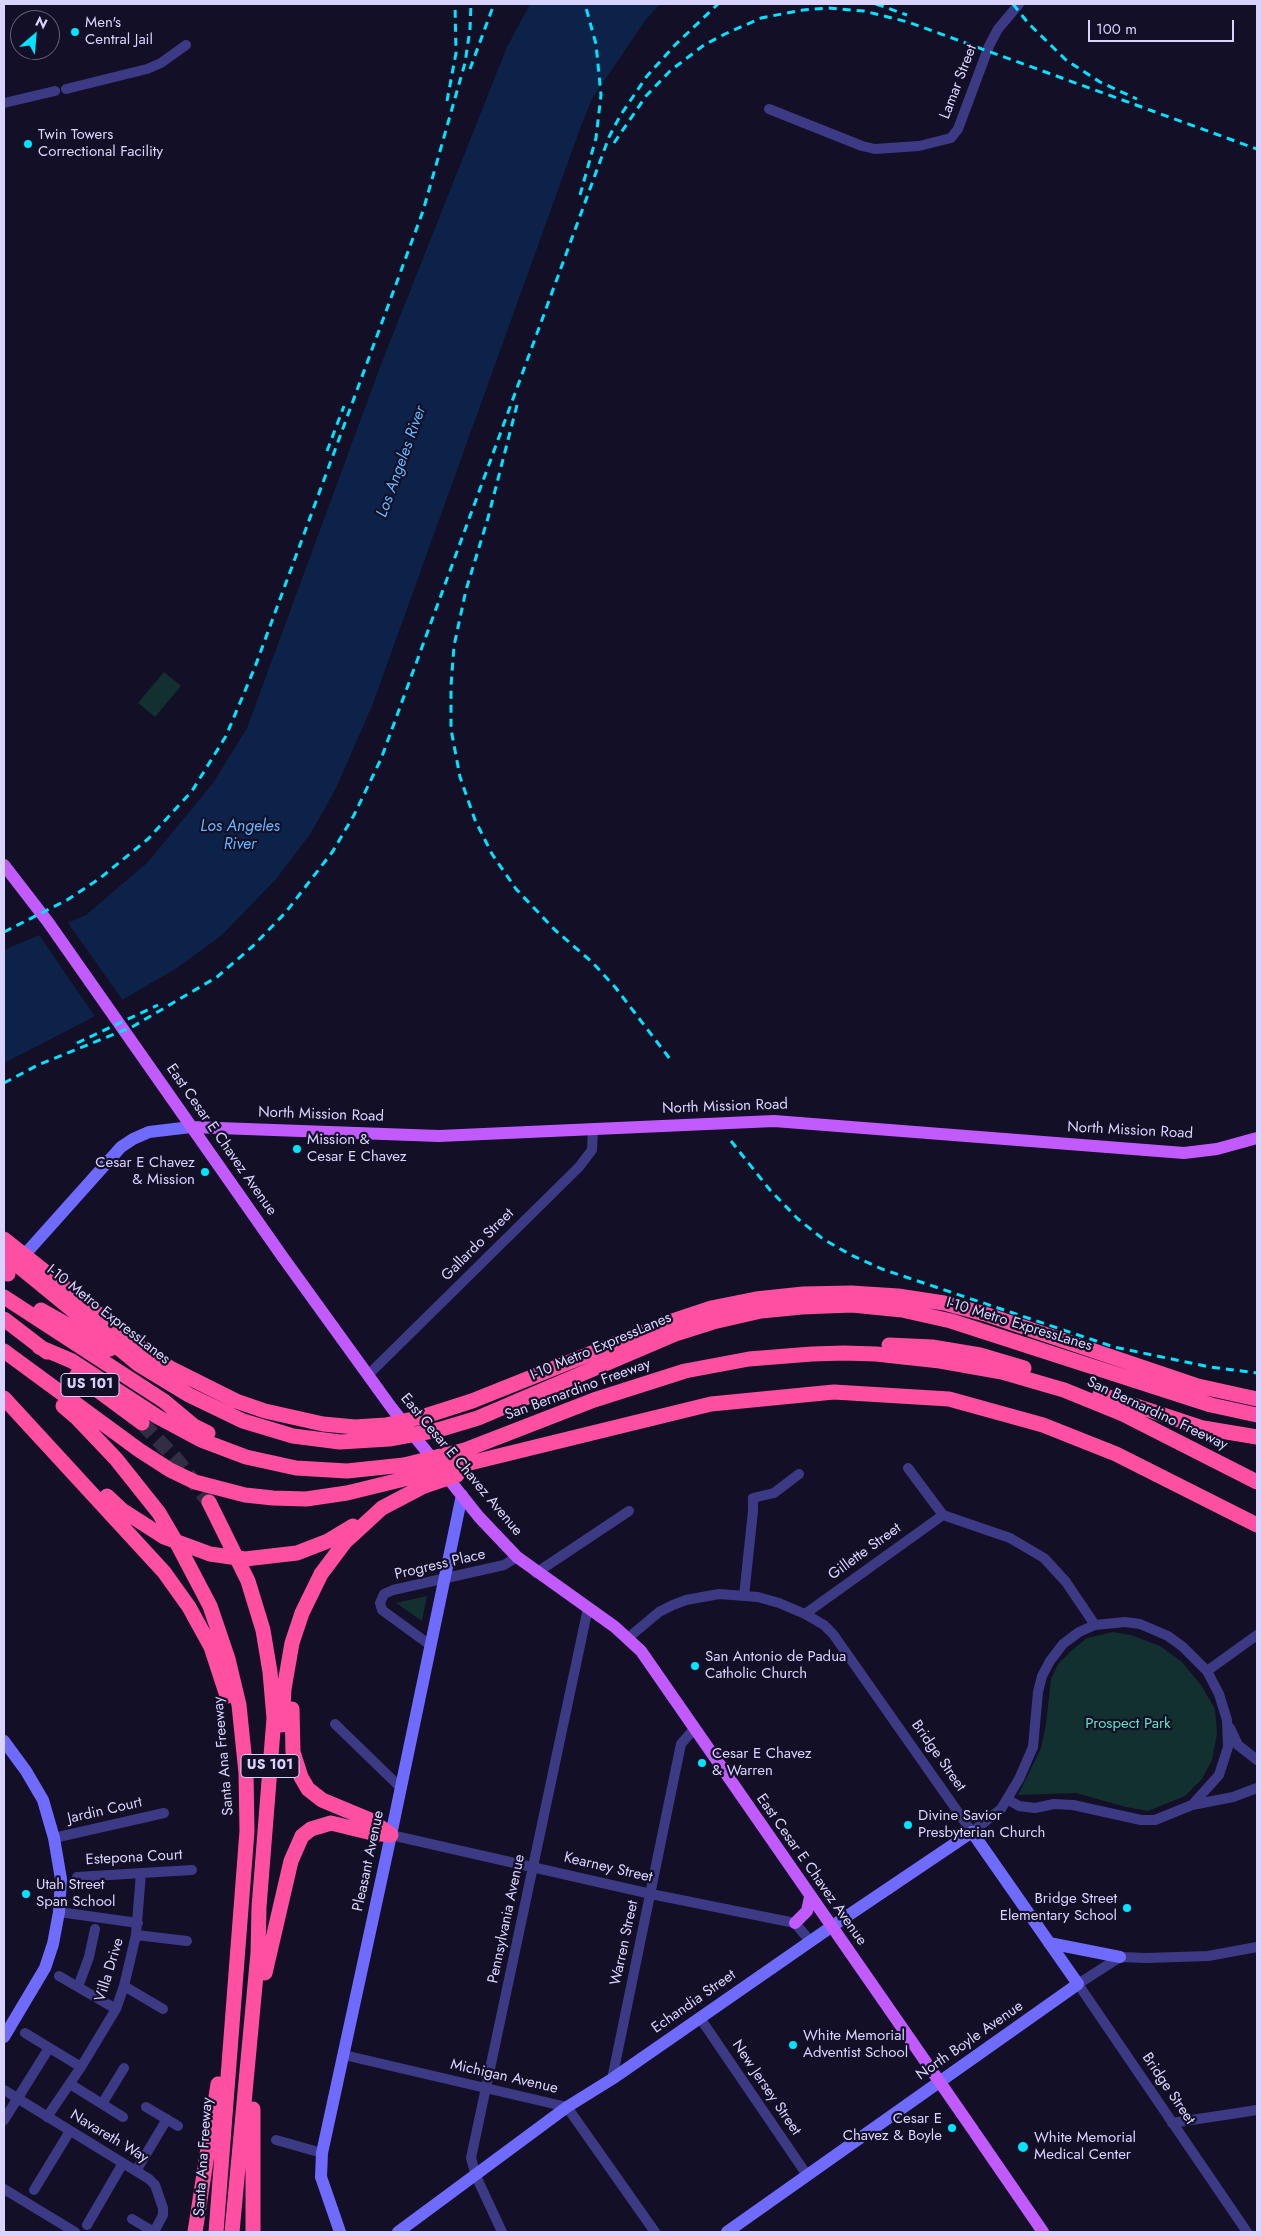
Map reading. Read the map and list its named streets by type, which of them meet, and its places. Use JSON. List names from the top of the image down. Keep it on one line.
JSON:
{"streets":{"highway":["I-10 Metro ExpressLanes","US 101","San Bernardino Freeway","Santa Ana Freeway"],"main road":["North Mission Road","East Cesar E Chavez Avenue"],"street":["Lamar Street","Gallardo Street","Gillette Street","Progress Place","Bridge Street","Jardin Court","Estepona Court","Pleasant Avenue","Kearney Street","Pennsylvania Avenue","Warren Street","Villa Drive","Echandia Street","North Boyle Avenue","Michigan Avenue","New Jersey Street","Navareth Way"]},"crossings":[["North Mission Road","East Cesar E Chavez Avenue"],["North Mission Road","Gallardo Street"],["East Cesar E Chavez Avenue","Gallardo Street"],["East Cesar E Chavez Avenue","Progress Place"],["East Cesar E Chavez Avenue","Bridge Street"],["East Cesar E Chavez Avenue","Pleasant Avenue"],["East Cesar E Chavez Avenue","Pennsylvania Avenue"],["East Cesar E Chavez Avenue","Warren Street"],["East Cesar E Chavez Avenue","Echandia Street"],["East Cesar E Chavez Avenue","North Boyle Avenue"],["US 101","San Bernardino Freeway"],["Gillette Street","Bridge Street"],["Progress Place","Pleasant Avenue"],["Bridge Street","Echandia Street"],["Bridge Street","North Boyle Avenue"],["Estepona Court","Villa Drive"],["Pleasant Avenue","Kearney Street"],["Pleasant Avenue","Michigan Avenue"],["Kearney Street","Pennsylvania Avenue"],["Kearney Street","Warren Street"],["Pennsylvania Avenue","Echandia Street"],["Pennsylvania Avenue","Michigan Avenue"],["Warren Street","Echandia Street"],["Villa Drive","Navareth Way"],["Echandia Street","Michigan Avenue"],["Echandia Street","New Jersey Street"],["North Boyle Avenue","New Jersey Street"]],"water":["Los Angeles River"],"parks":["Prospect Park"],"places":["Men's Central Jail","Twin Towers Correctional Facility","Mission & Cesar E Chavez","Cesar E Chavez & Mission","San Antonio de Padua Catholic Church","Cesar E Chavez & Warren","Divine Savior Presbyterian Church","Utah Street Span School","Bridge Street Elementary School","White Memorial Adventist School","Cesar E Chavez & Boyle","White Memorial Medical Center"],"scale_bar":"100 m","north":"top right"}
